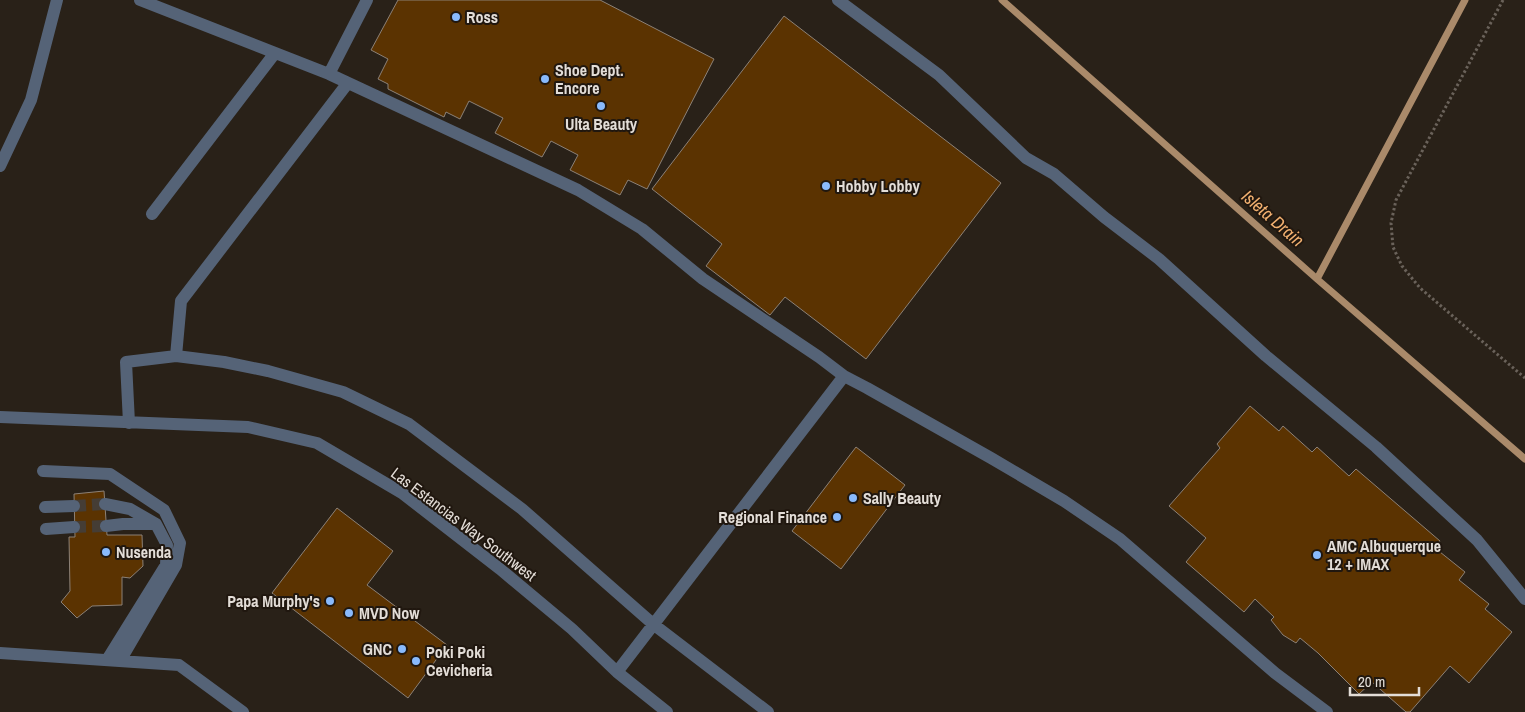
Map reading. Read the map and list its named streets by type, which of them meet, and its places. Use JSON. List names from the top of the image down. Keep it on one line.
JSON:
{"streets":{"street":["Las Estancias Way Southwest"]},"water":["Isleta Drain"],"places":["Ross","Shoe Dept. Encore","Ulta Beauty","Hobby Lobby","Sally Beauty","Regional Finance","Nusenda","AMC Albuquerque 12 + IMAX","Papa Murphy's","MVD Now","GNC","Poki Poki Cevicheria"],"scale_bar":"20 m"}
